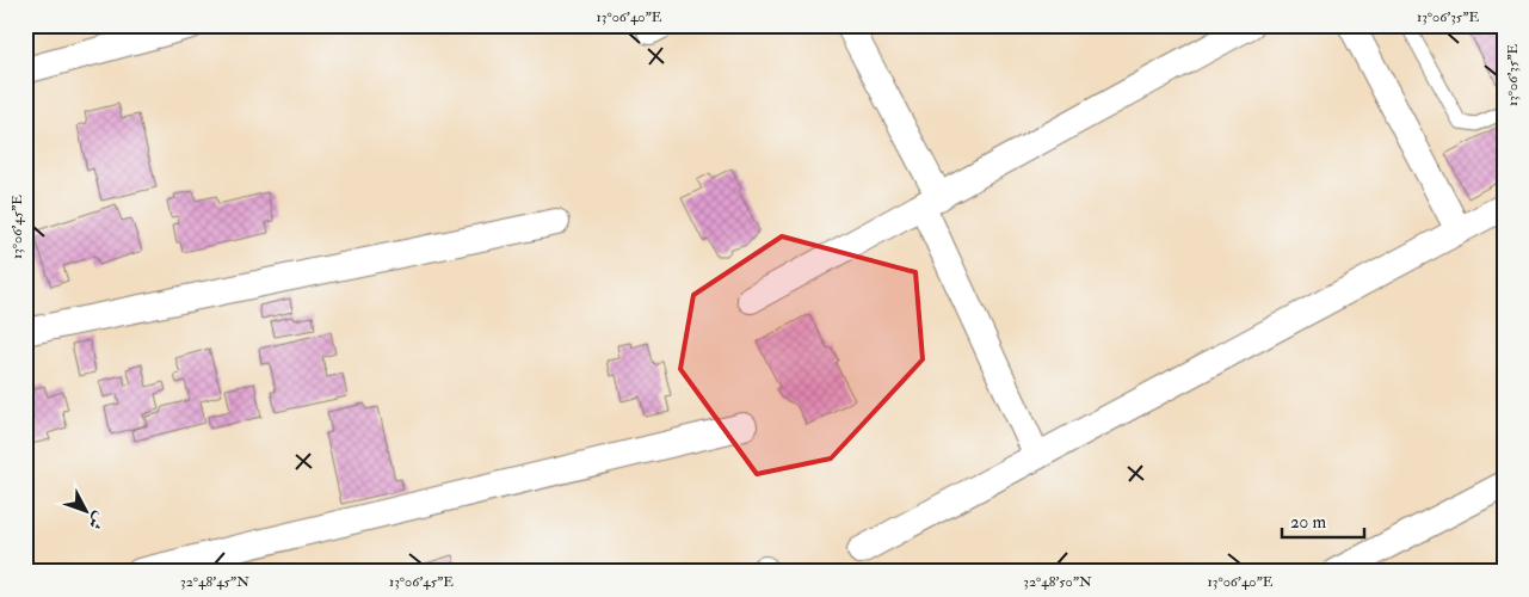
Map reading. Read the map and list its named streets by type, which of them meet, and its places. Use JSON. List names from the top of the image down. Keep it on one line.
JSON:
{"scale_bar":"20 m","north":"bottom right","coordinates":["13°06'40\"E","13°06'35\"E","13°06'45\"E","32°48'45\"N","32°48'50\"N"]}
